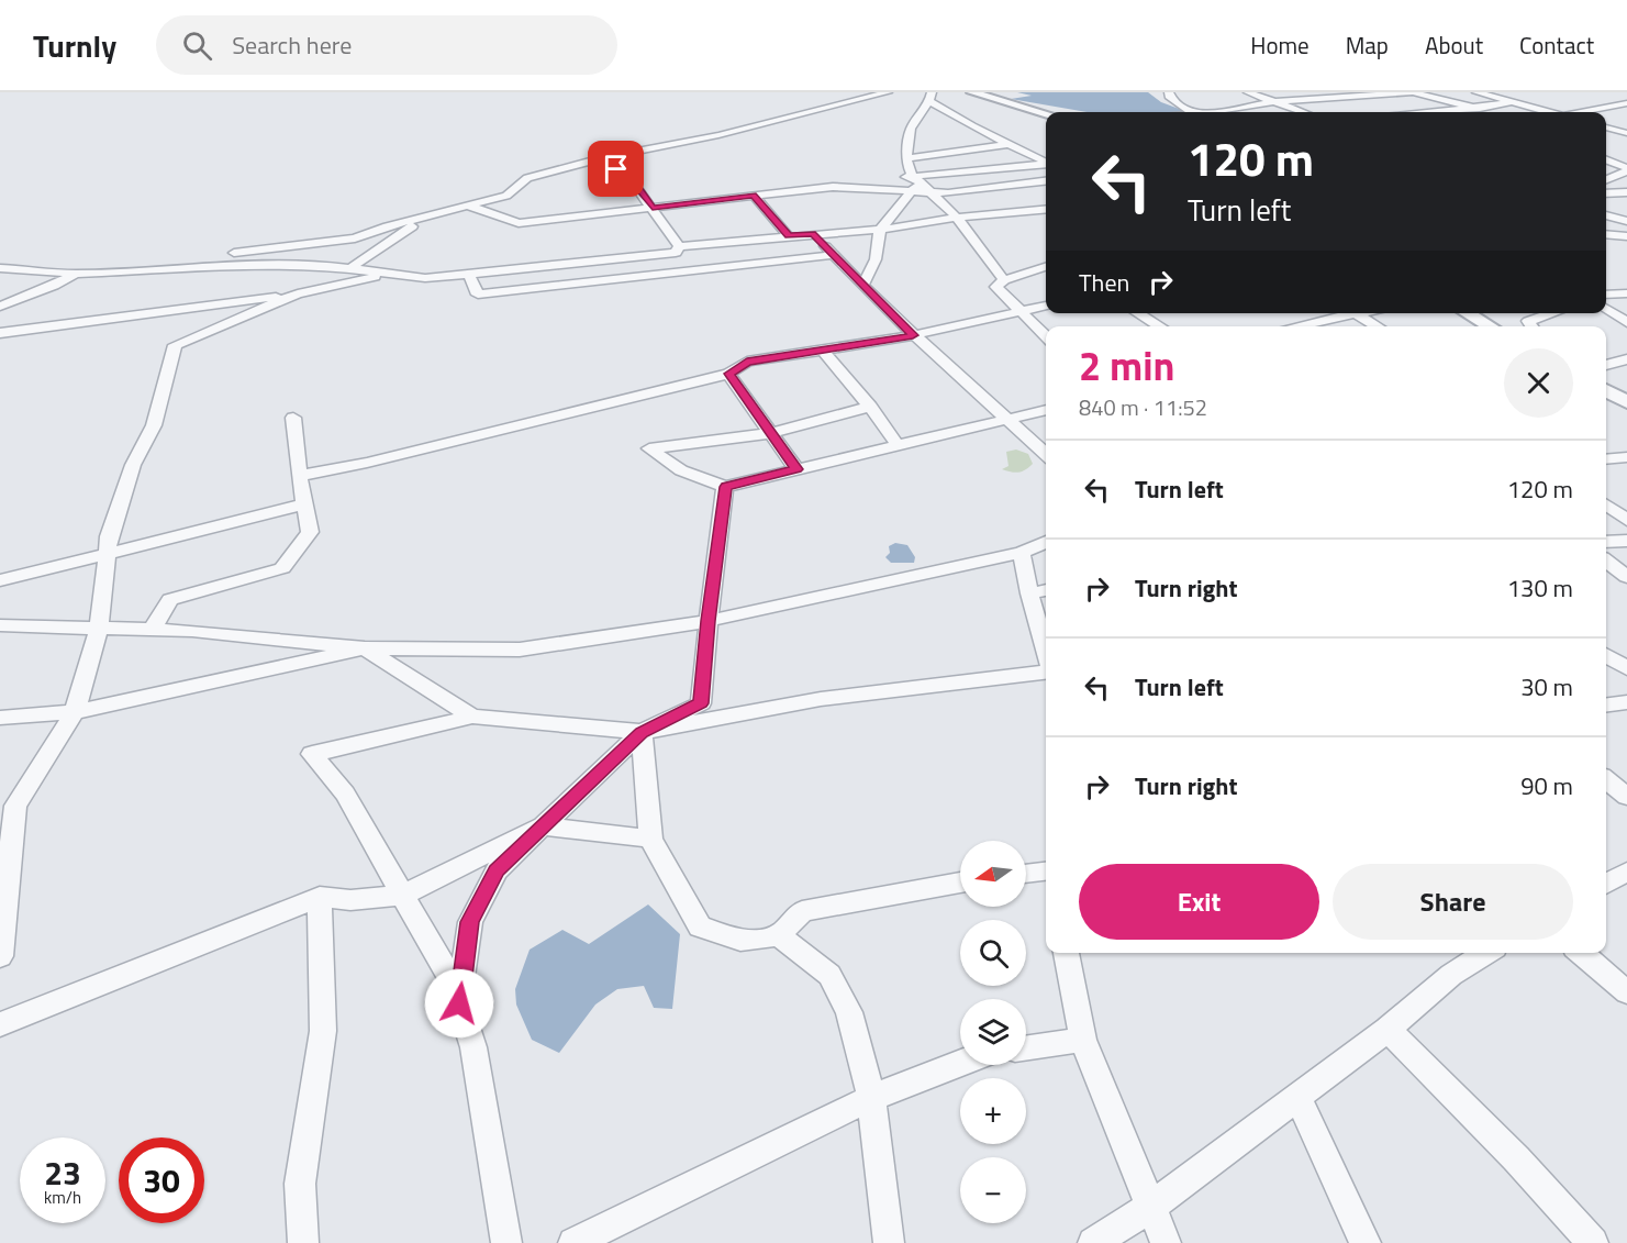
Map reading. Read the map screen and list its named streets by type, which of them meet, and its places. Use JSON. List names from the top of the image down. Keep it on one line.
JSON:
{"north":"left","page":{"header":"Turnly","search":"Search here","nav":["Home","Map","About","Contact"],"turn":["120 m","Turn left"],"then":"Then","heading":["2 min","840 m · 11:52"],"list":[{"name":"Turn left","value":"120 m"},{"name":"Turn right","value":"130 m"},{"name":"Turn left","value":"30 m"},{"name":"Turn right","value":"90 m"}],"map_buttons":["+","−"],"buttons":["Exit","Share"],"speed":"23 km/h","limit":"30"}}
